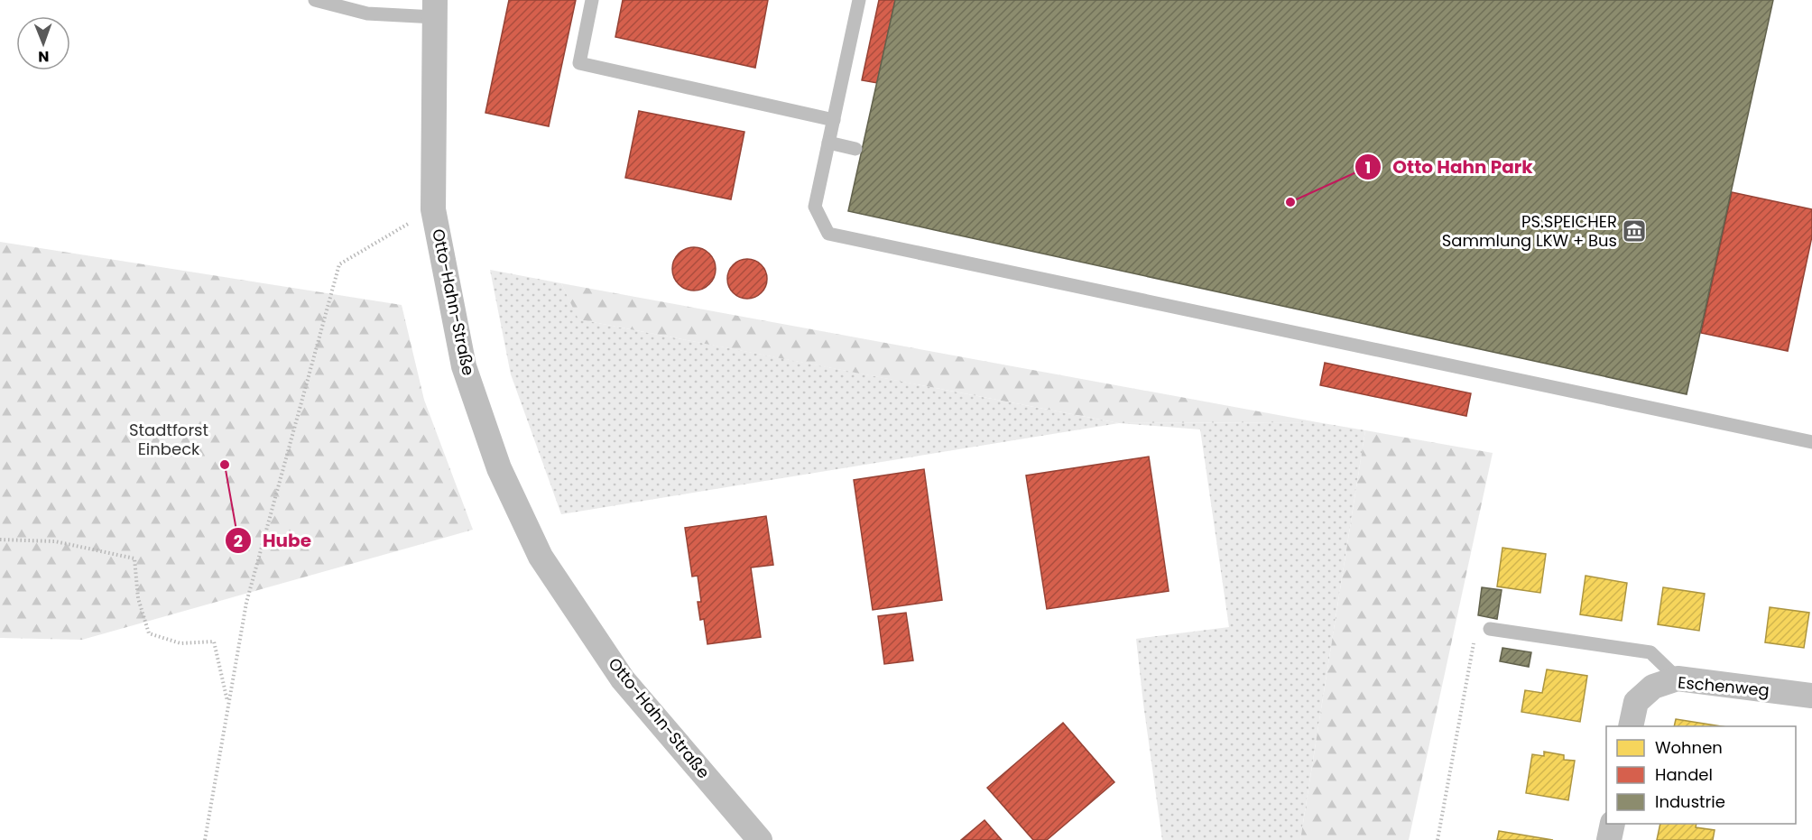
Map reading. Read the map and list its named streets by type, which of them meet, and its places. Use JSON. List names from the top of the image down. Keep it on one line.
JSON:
{"streets":{"street":["Otto-Hahn-Straße","Eschenweg"]},"parks":["Stadtforst Einbeck"],"places":{"other":["Otto Hahn Park","Hube"],"museum":["PS.SPEICHER Sammlung LKW + Bus"]},"legend":["Wohnen","Handel","Industrie"],"north":"bottom"}
